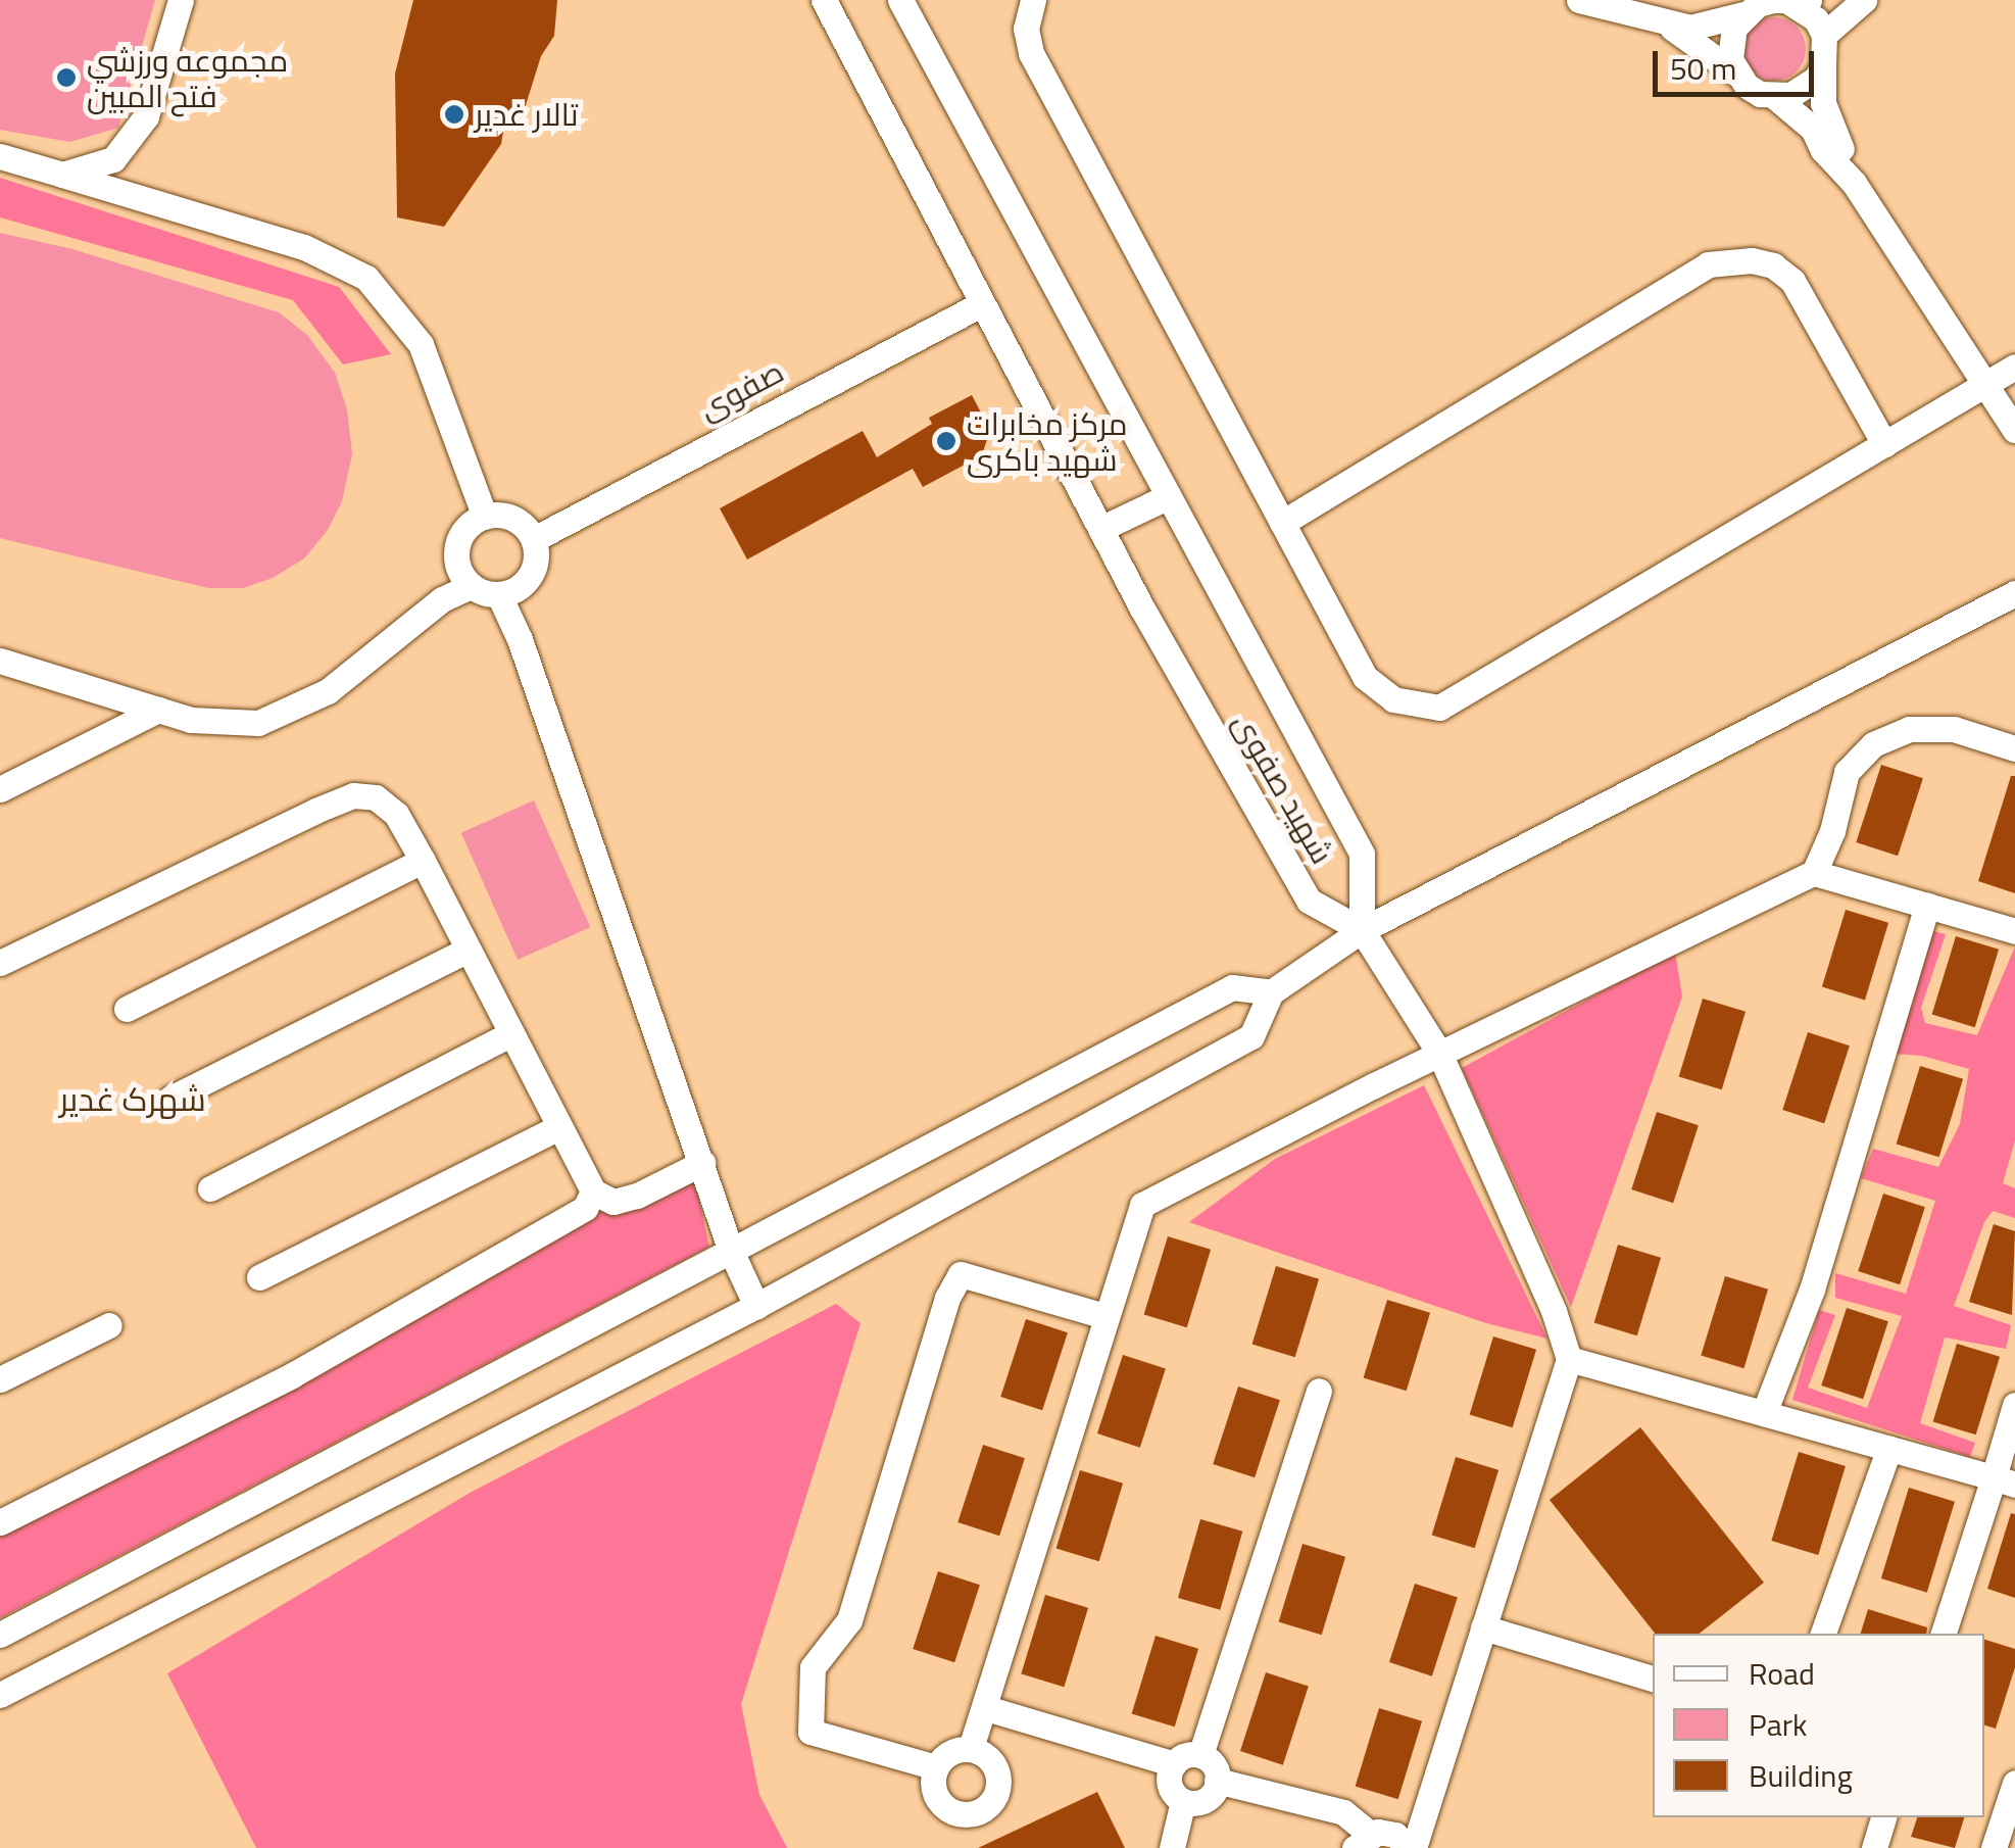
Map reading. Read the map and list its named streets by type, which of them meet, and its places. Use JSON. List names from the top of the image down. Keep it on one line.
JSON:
{"streets":{"street":["صفوی","شهید صفوی"]},"crossings":[["صفوی","شهید صفوی"]],"districts":["شهرک غدیر"],"places":["مجموعه ورزشي فتح المبين","تالار غدیر","مرکز مخابرات شهید باکری"],"legend":["Road","Park","Building"],"scale_bar":"50 m"}
